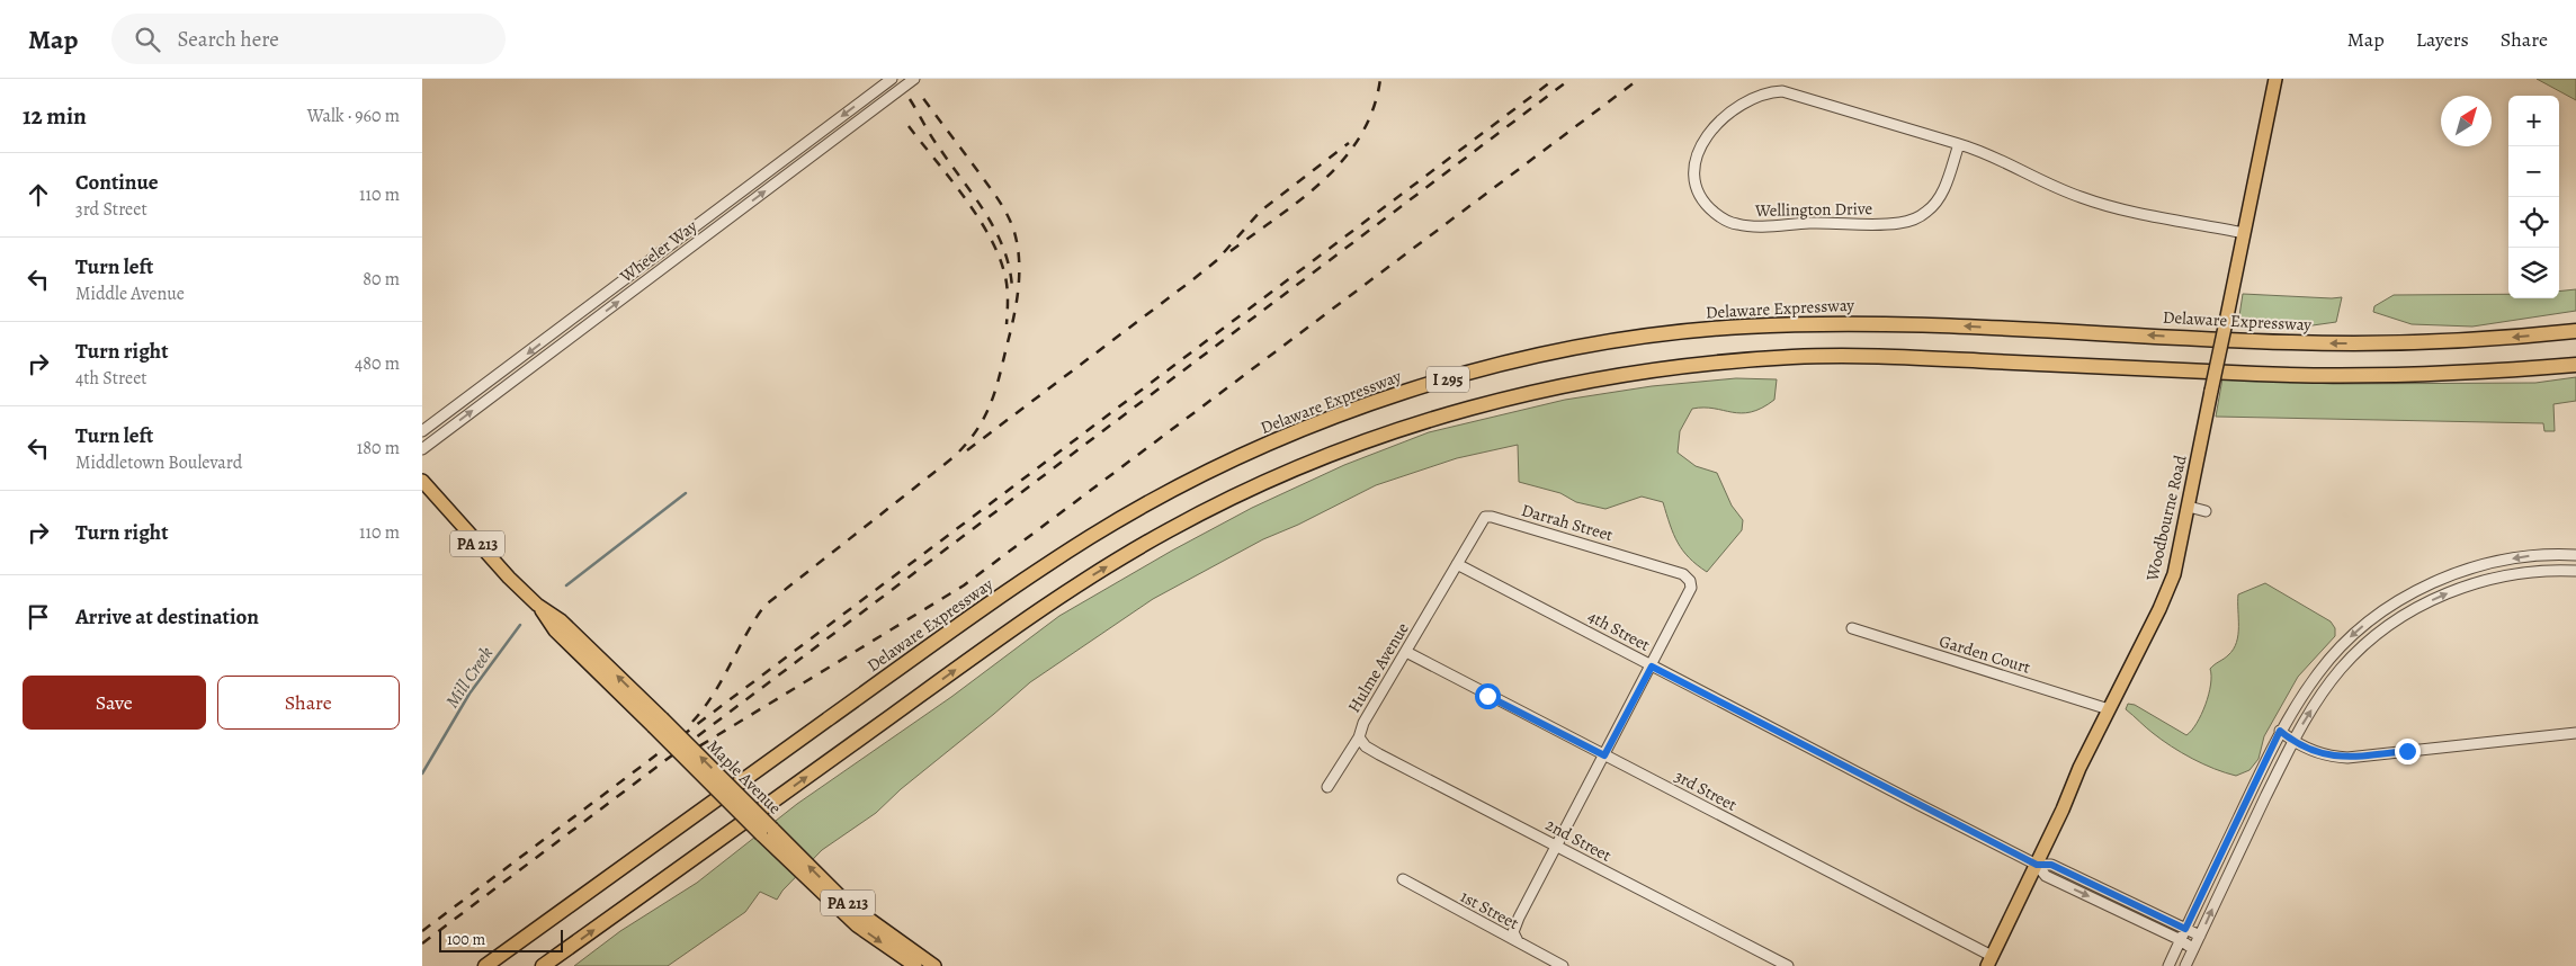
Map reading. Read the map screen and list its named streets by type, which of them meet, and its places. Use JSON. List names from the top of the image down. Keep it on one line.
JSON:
{"streets":{"highway":["Delaware Expressway","I 295"],"main road":["Woodbourne Road","PA 213","Maple Avenue"],"street":["Wellington Drive","Wheeler Way","Darrah Street","4th Street","Garden Court","Hulme Avenue","3rd Street","2nd Street","1st Street"]},"crossings":[["Wellington Drive","Woodbourne Road"],["Woodbourne Road","4th Street"],["Woodbourne Road","Garden Court"],["Woodbourne Road","3rd Street"],["Darrah Street","4th Street"],["Darrah Street","Hulme Avenue"],["4th Street","Hulme Avenue"],["Hulme Avenue","3rd Street"],["Hulme Avenue","2nd Street"]],"water":["Mill Creek"],"scale_bar":"100 m","north":"top right","page":{"header":"Map","search":"Search here","nav":["Map","Layers","Share"],"heading":["12 min","Walk · 960 m"],"map_buttons":["+","−"],"list":[["Continue","3rd Street","110 m"],["Turn left","Middle Avenue","80 m"],["Turn right","4th Street","480 m"],["Turn left","Middletown Boulevard","180 m"],["Turn right","110 m"],"Arrive at destination"],"buttons":["Save","Share"],"scale":"100 m"}}
